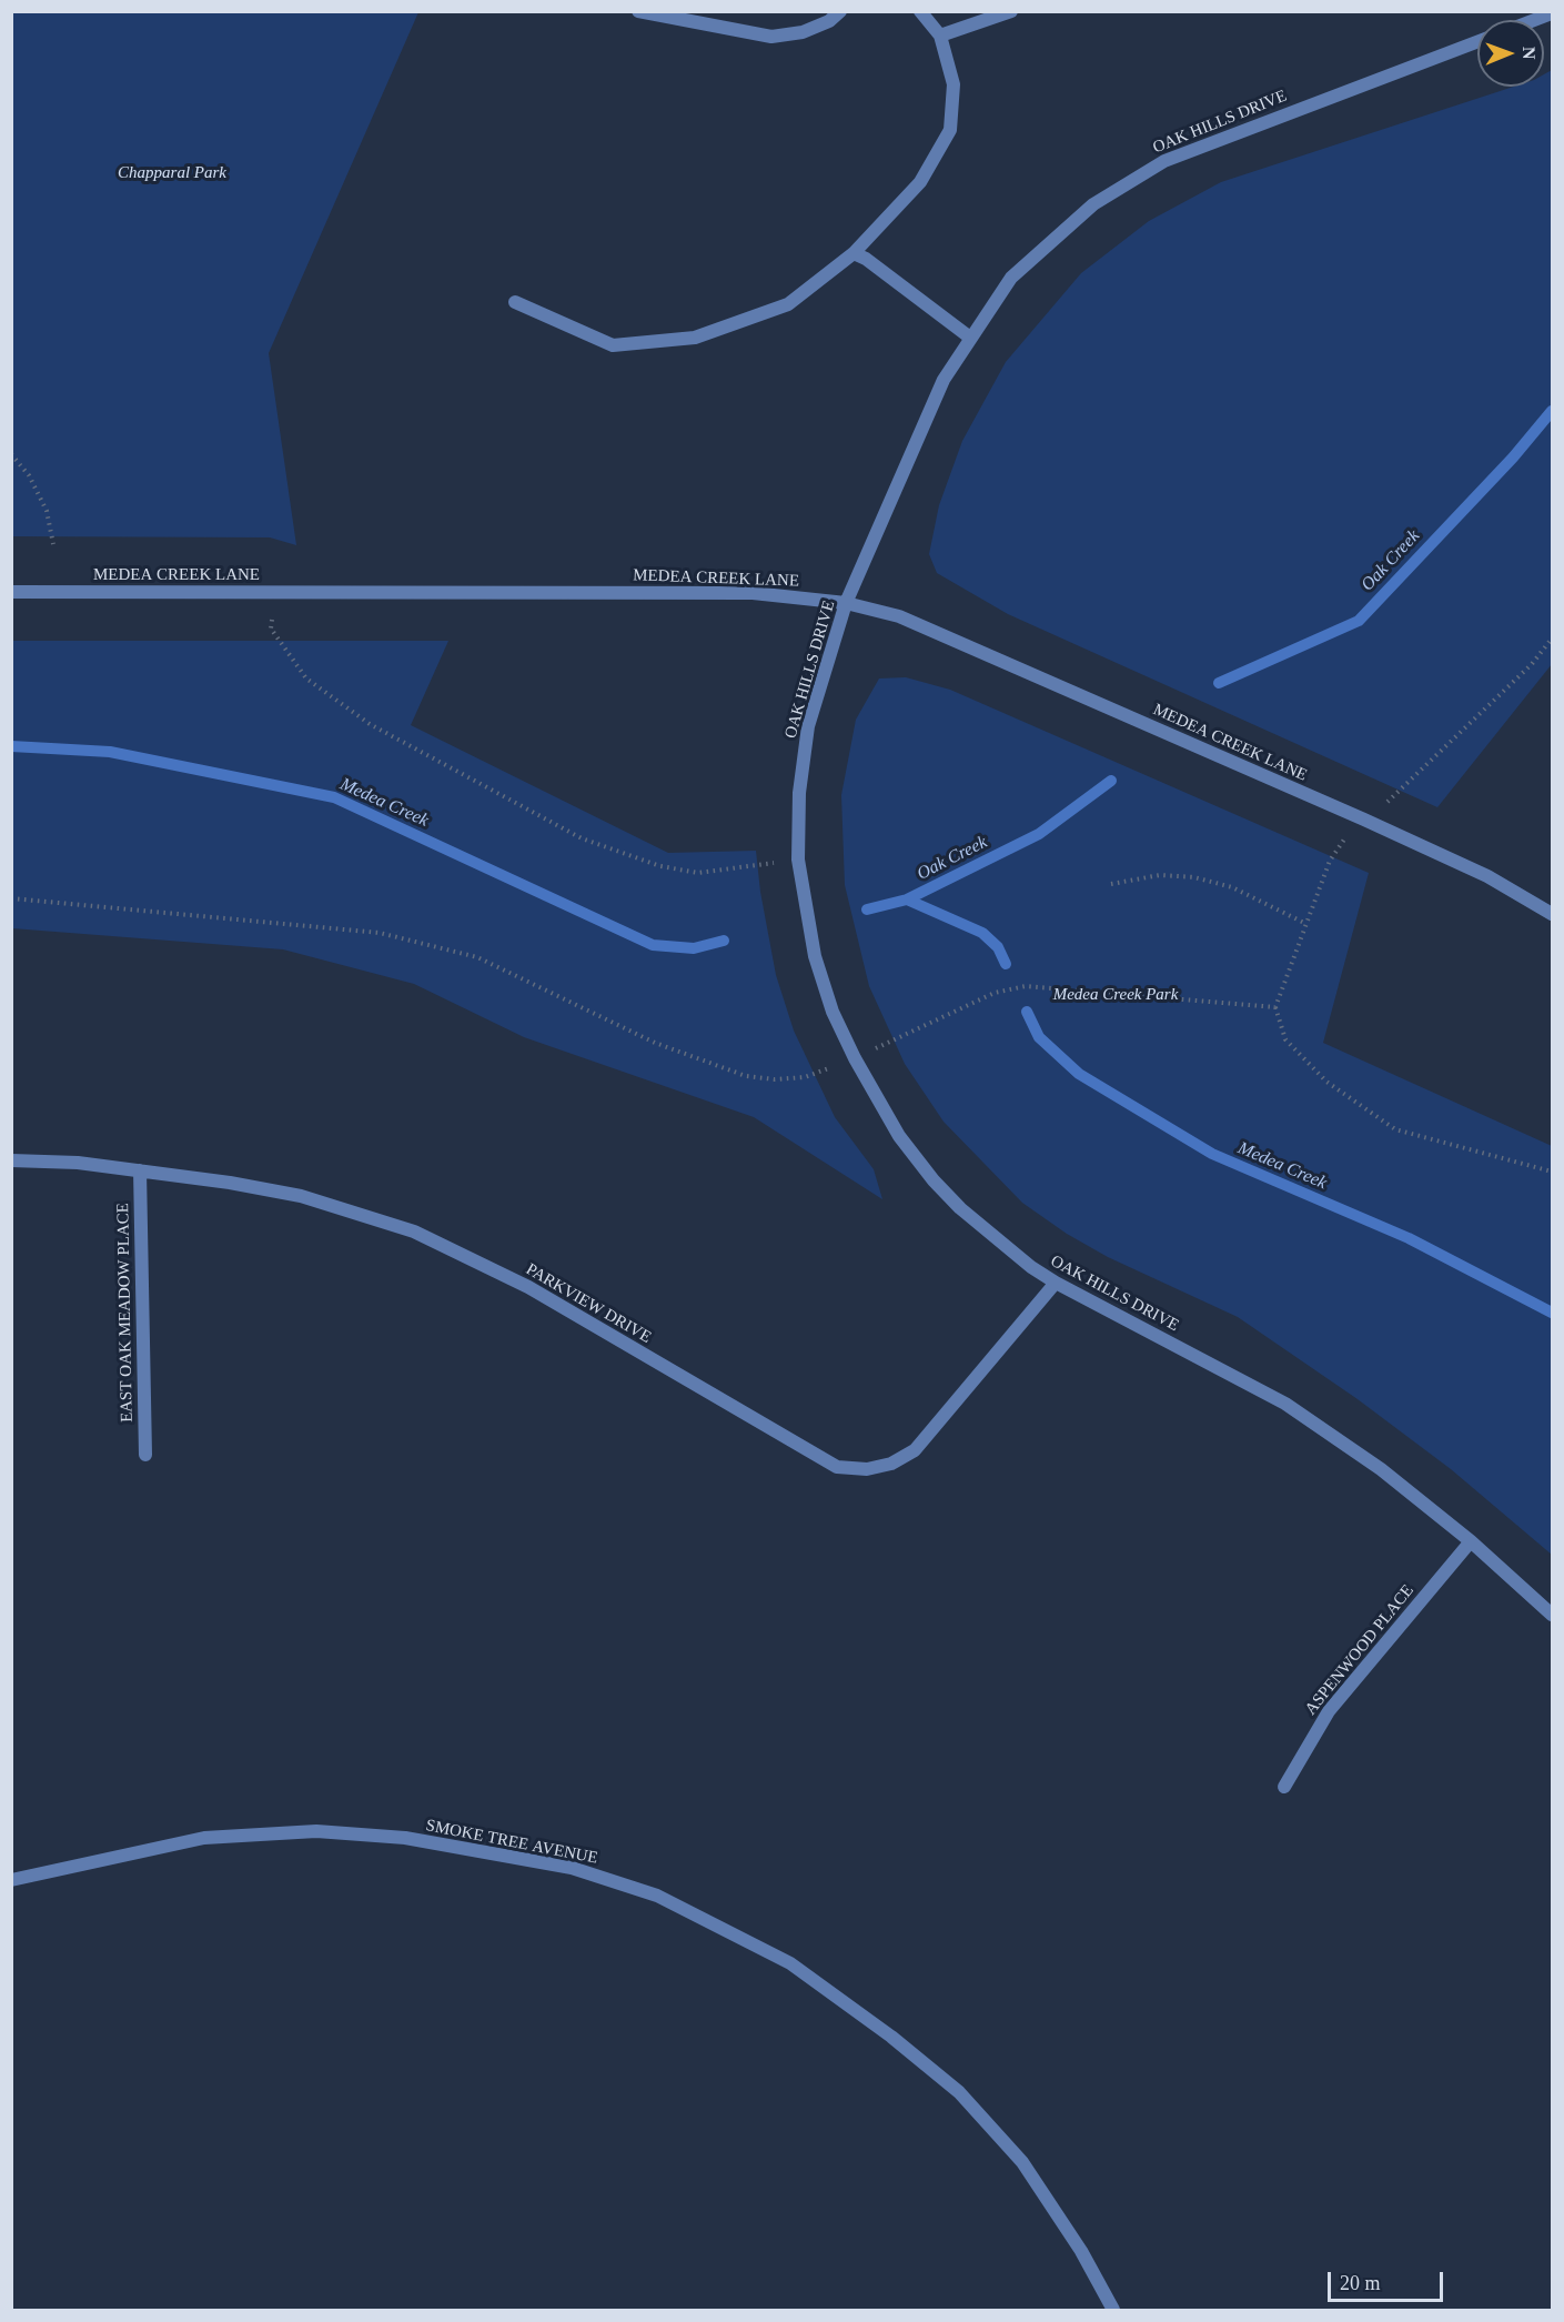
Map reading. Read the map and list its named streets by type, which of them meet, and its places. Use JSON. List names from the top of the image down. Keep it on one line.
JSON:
{"streets":{"street":["OAK HILLS DRIVE","MEDEA CREEK LANE","PARKVIEW DRIVE","EAST OAK MEADOW PLACE","ASPENWOOD PLACE","SMOKE TREE AVENUE"]},"crossings":[["OAK HILLS DRIVE","MEDEA CREEK LANE"],["OAK HILLS DRIVE","PARKVIEW DRIVE"],["OAK HILLS DRIVE","ASPENWOOD PLACE"],["PARKVIEW DRIVE","EAST OAK MEADOW PLACE"]],"water":["Oak Creek","Medea Creek"],"parks":["Chapparal Park","Medea Creek Park"],"scale_bar":"20 m","north":"right"}
